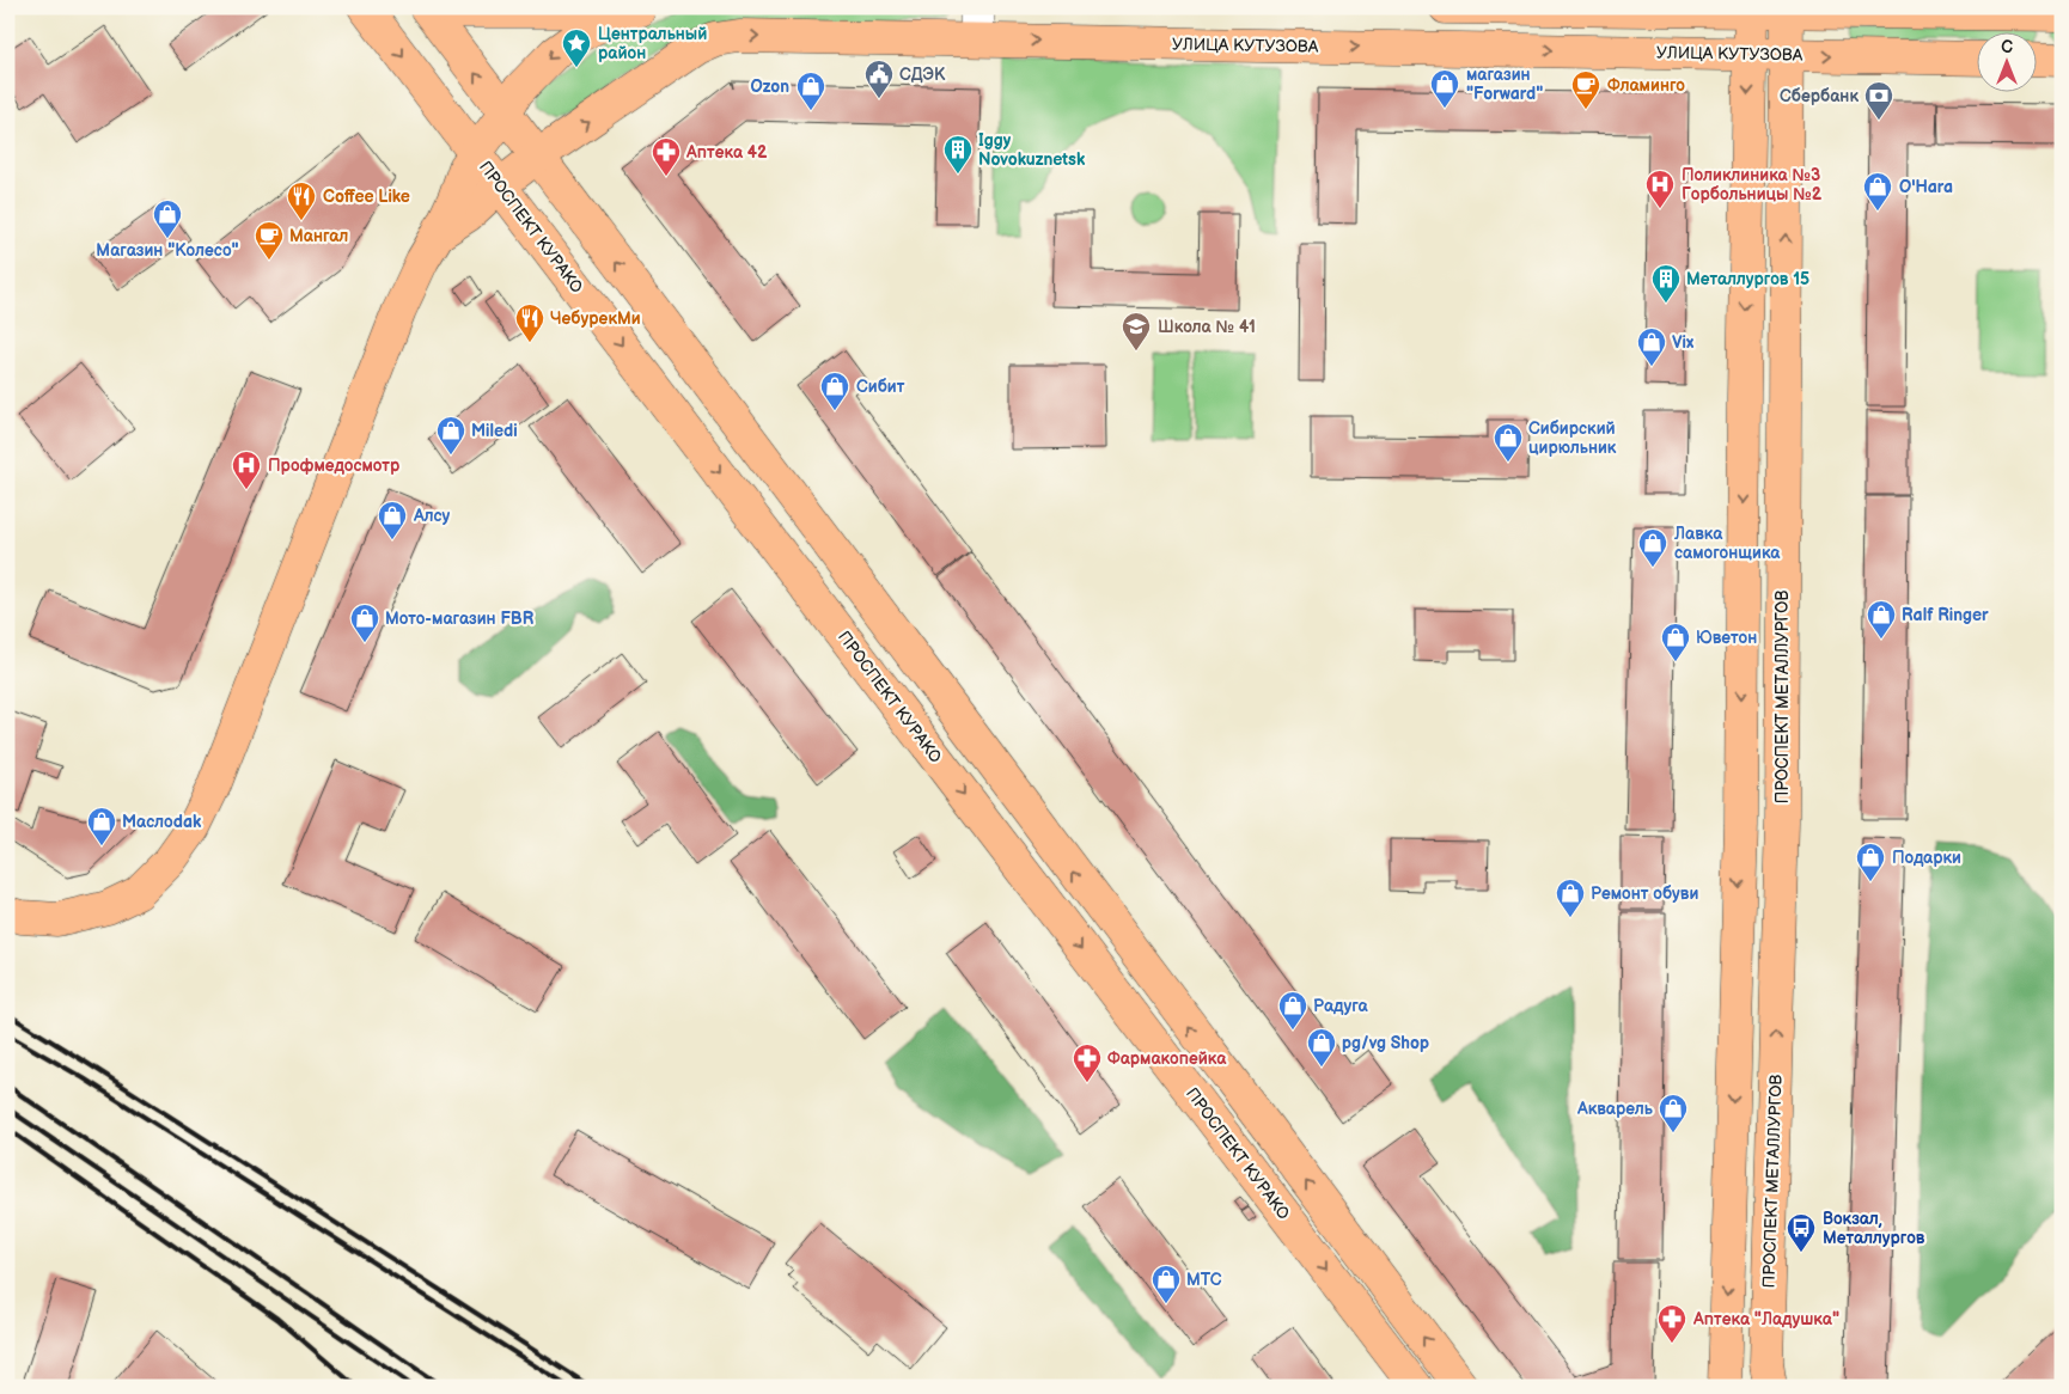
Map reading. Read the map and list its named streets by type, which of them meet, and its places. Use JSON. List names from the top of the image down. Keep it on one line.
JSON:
{"streets":{"main road":["УЛИЦА КУТУЗОВА","ПРОСПЕКТ КУРАКО","ПРОСПЕКТ МЕТАЛЛУРГОВ"]},"crossings":[["УЛИЦА КУТУЗОВА","ПРОСПЕКТ КУРАКО"],["УЛИЦА КУТУЗОВА","ПРОСПЕКТ МЕТАЛЛУРГОВ"]],"places":{"place":["Центральный район"],"public building":["СДЭК"],"shop":["магазин \"Forward\"","Ozon","O'Hara","Магазин \"Колесо\"","Vix","Сибит","Miledi","Сибирский цирюльник","Алсу","Лавка самогонщика","Ralf Ringer","Мото-магазин FBR","Юветон","Mаслоdak","Подарки","Ремонт обуви","Радуга","pg/vg Shop","Акварель","МТС"],"cafe":["Фламинго","Мангал"],"bank":["Сбербанк"],"building":["Iggy Novokuznetsk","Металлургов 15"],"pharmacy":["Аптека 42","Фармакопейка","Аптека \"Ладушка\""],"hospital":["Поликлиника №3 Горбольницы №2","Профмедосмотр"],"restaurant":["Coffee Like","ЧебурекМи"],"school or university":["Школа № 41"],"bus stop":["Вокзал, Металлургов"]},"north":"top"}
